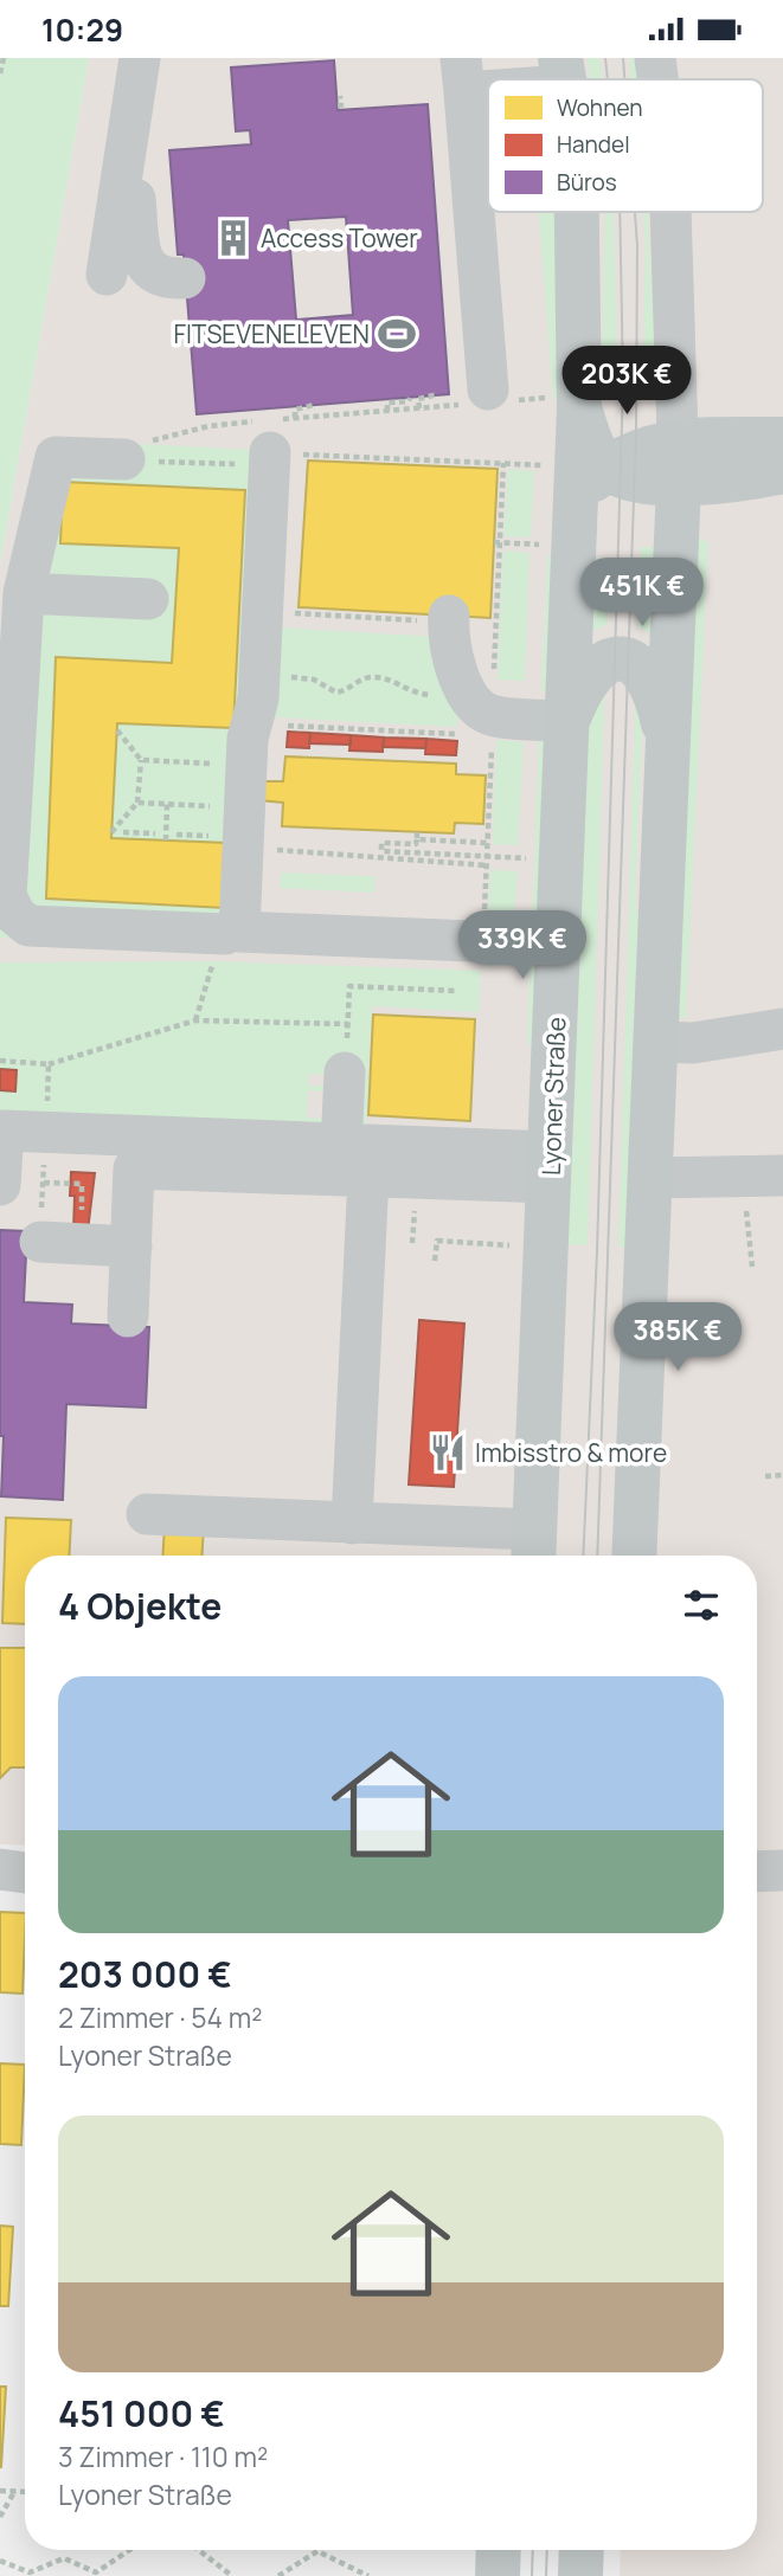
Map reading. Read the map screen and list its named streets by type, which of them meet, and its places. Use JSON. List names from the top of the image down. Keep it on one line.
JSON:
{"streets":{"main road":["Lyoner Straße"]},"places":{"building":["Access Tower"],"sports":["FITSEVENELEVEN"],"restaurant":["Imbisstro & more"]},"legend":["Wohnen","Handel","Büros"],"page":{"status":"10:29","price":["203K €","451K €","339K €","385K €"],"heading":"4 Objekte","list":[{"name":"203 000 €","note":"2 Zimmer · 54 m² · Lyoner Straße"},{"name":"451 000 €","note":"3 Zimmer · 110 m² · Lyoner Straße"}]}}
